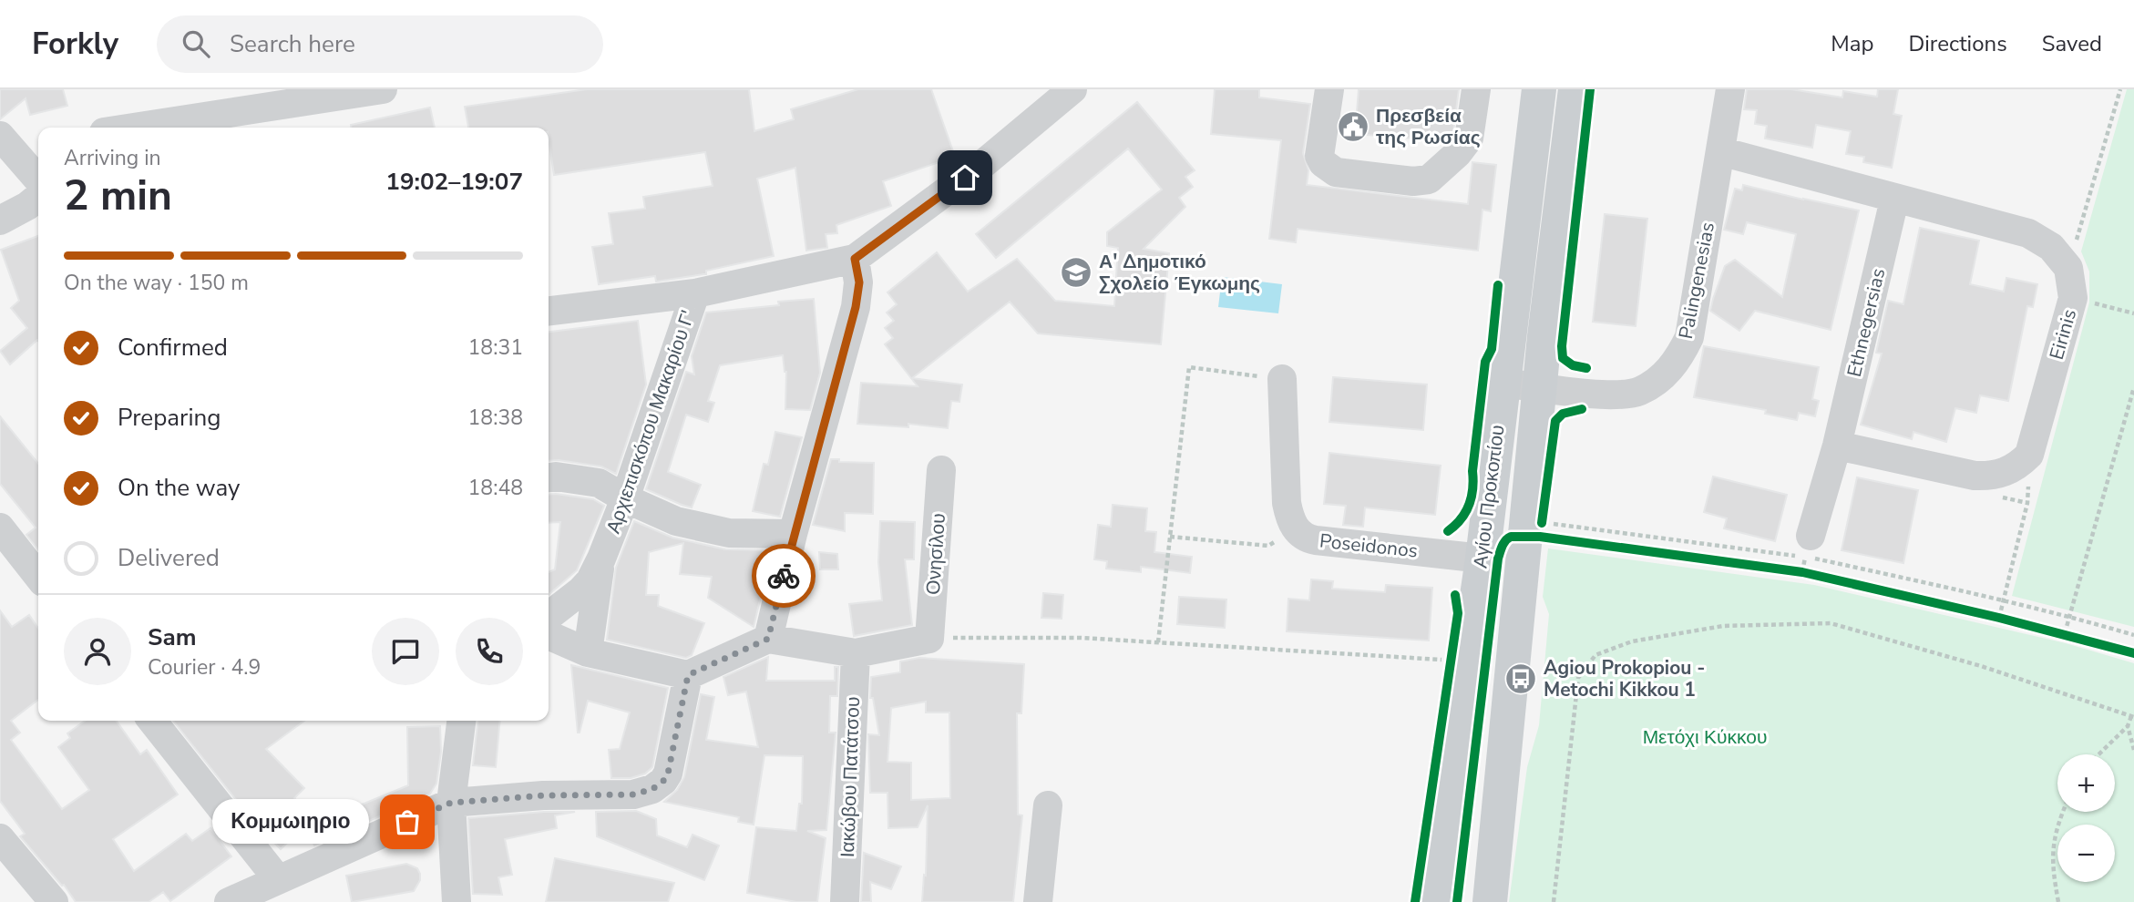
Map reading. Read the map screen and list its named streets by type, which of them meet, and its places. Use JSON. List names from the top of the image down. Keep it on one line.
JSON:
{"streets":{"main road":["Αγίου Προκοπίου"],"street":["Palingenesias","Ethnegersias","Eirinis","Αρχιεπισκόπου Μακαρίου Γ'","Poseidonos","Ονησίλου","Ιακώβου Πατάτσου"]},"crossings":[["Palingenesias","Αγίου Προκοπίου"],["Αγίου Προκοπίου","Poseidonos"]],"parks":["Μετόχι Κύκκου"],"places":{"public building":["Πρεσβεία της Ρωσίας"],"school or university":["Α' Δημοτικό Σχολείο Έγκωμης"],"bus stop":["Agiou Prokopiou - Metochi Kikkou 1"],"other":["Κομμωιηριο"]},"page":{"header":"Forkly","search":"Search here","nav":["Map","Directions","Saved"],"heading":["2 min","Arriving in","19:02–19:07"],"panel":["Sam","Courier · 4.9"],"bar":"On the way · 150 m","list":[["Confirmed","18:31"],["Preparing","18:38"],["On the way","18:48"],"Delivered"],"map_buttons":["+","−"],"bubble":"Κομμωιηριο"}}
